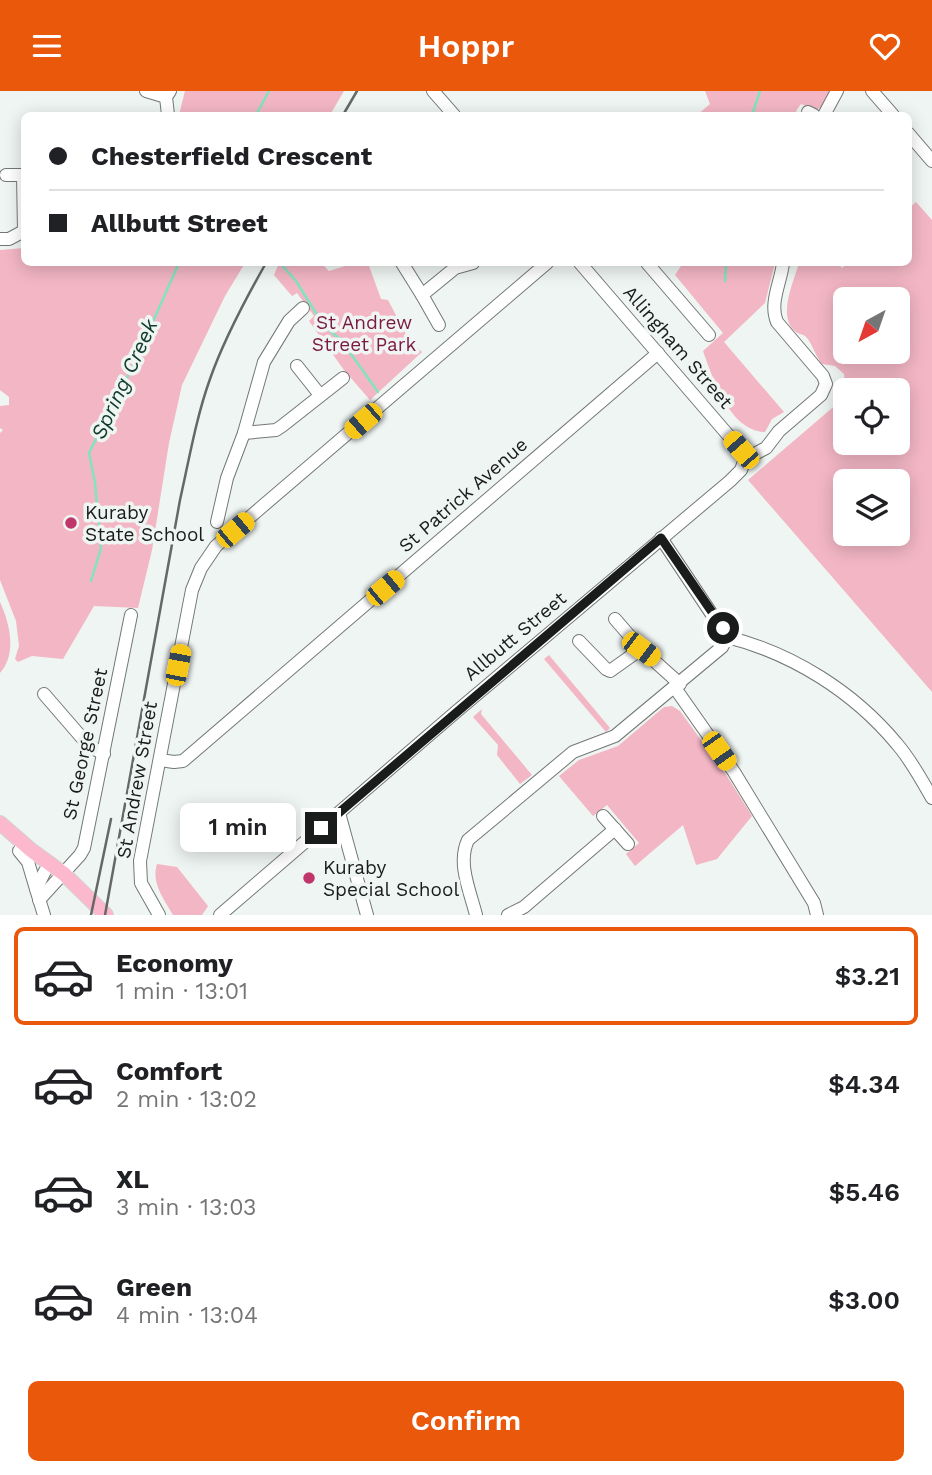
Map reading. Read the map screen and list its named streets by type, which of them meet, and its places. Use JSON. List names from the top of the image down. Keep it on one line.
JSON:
{"streets":{"street":["Allingham Street","St Patrick Avenue","Allbutt Street","St George Street","St Andrew Street"]},"crossings":[["Allingham Street","St Patrick Avenue"],["Allingham Street","Allbutt Street"],["St Patrick Avenue","St Andrew Street"]],"water":["Spring Creek"],"parks":["St Andrew Street Park"],"places":["Kuraby State School","Kuraby Special School"],"north":"bottom left","page":{"header":"Hoppr","banner":["Chesterfield Crescent","Allbutt Street"],"bubble":"1 min","list":[{"name":"Economy","note":"1 min · 13:01","value":"$3.21"},{"name":"Comfort","note":"2 min · 13:02","value":"$4.34"},{"name":"XL","note":"3 min · 13:03","value":"$5.46"},{"name":"Green","note":"4 min · 13:04","value":"$3.00"}],"buttons":"Confirm"}}
